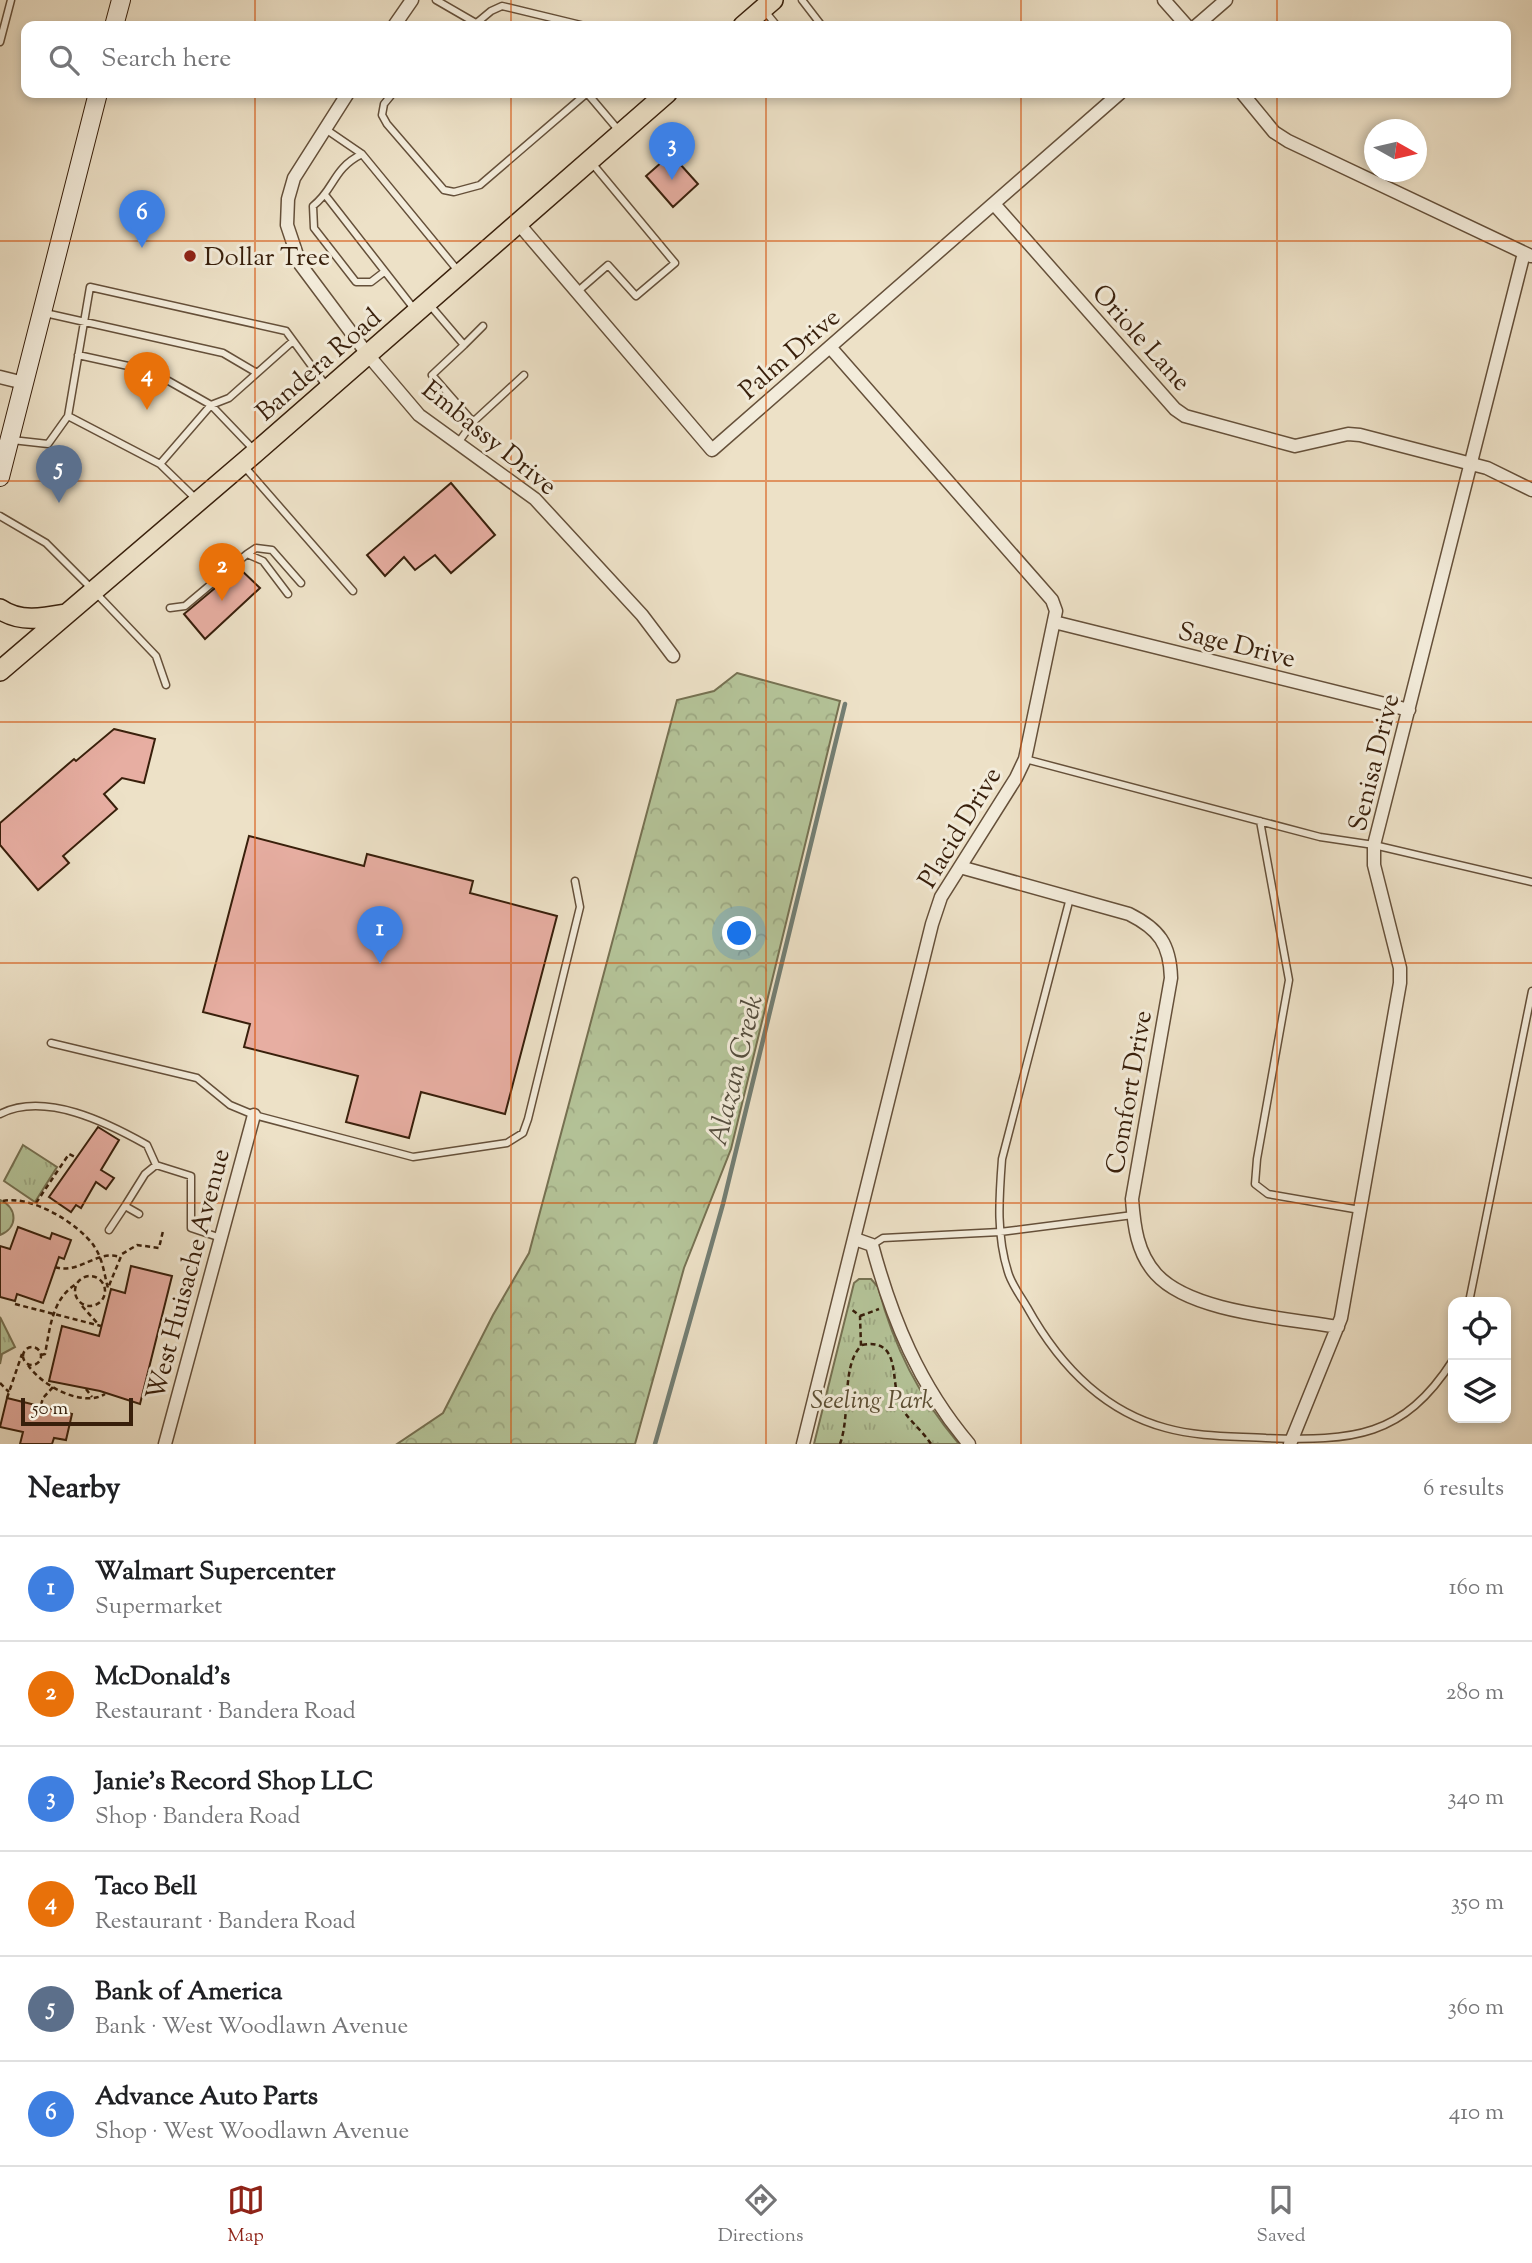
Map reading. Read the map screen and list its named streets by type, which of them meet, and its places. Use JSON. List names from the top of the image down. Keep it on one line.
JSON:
{"streets":{"main road":["Bandera Road"],"street":["Oriole Lane","Palm Drive","Embassy Drive","Sage Drive","Senisa Drive","Placid Drive","Comfort Drive","West Huisache Avenue"]},"crossings":[["Oriole Lane","Palm Drive"],["Oriole Lane","Senisa Drive"],["Palm Drive","Bandera Road"],["Palm Drive","Placid Drive"],["Bandera Road","Embassy Drive"],["Sage Drive","Senisa Drive"],["Sage Drive","Placid Drive"],["Senisa Drive","Comfort Drive"],["Placid Drive","Comfort Drive"]],"water":["Alazan Creek"],"parks":["Seeling Park"],"places":["Dollar Tree"],"scale_bar":"50 m","north":"right","page":{"search":"Search here","pins":["3","6","4","5","2","1"],"scale":"50 m","heading":["Nearby","6 results"],"list":[{"mark":"1","name":"Walmart Supercenter","note":"Supermarket","value":"160 m"},{"mark":"2","name":"McDonald's","note":"Restaurant · Bandera Road","value":"280 m"},{"mark":"3","name":"Janie's Record Shop LLC","note":"Shop · Bandera Road","value":"340 m"},{"mark":"4","name":"Taco Bell","note":"Restaurant · Bandera Road","value":"350 m"},{"mark":"5","name":"Bank of America","note":"Bank · West Woodlawn Avenue","value":"360 m"},{"mark":"6","name":"Advance Auto Parts","note":"Shop · West Woodlawn Avenue","value":"410 m"}],"nav":["Map","Directions","Saved"]}}
